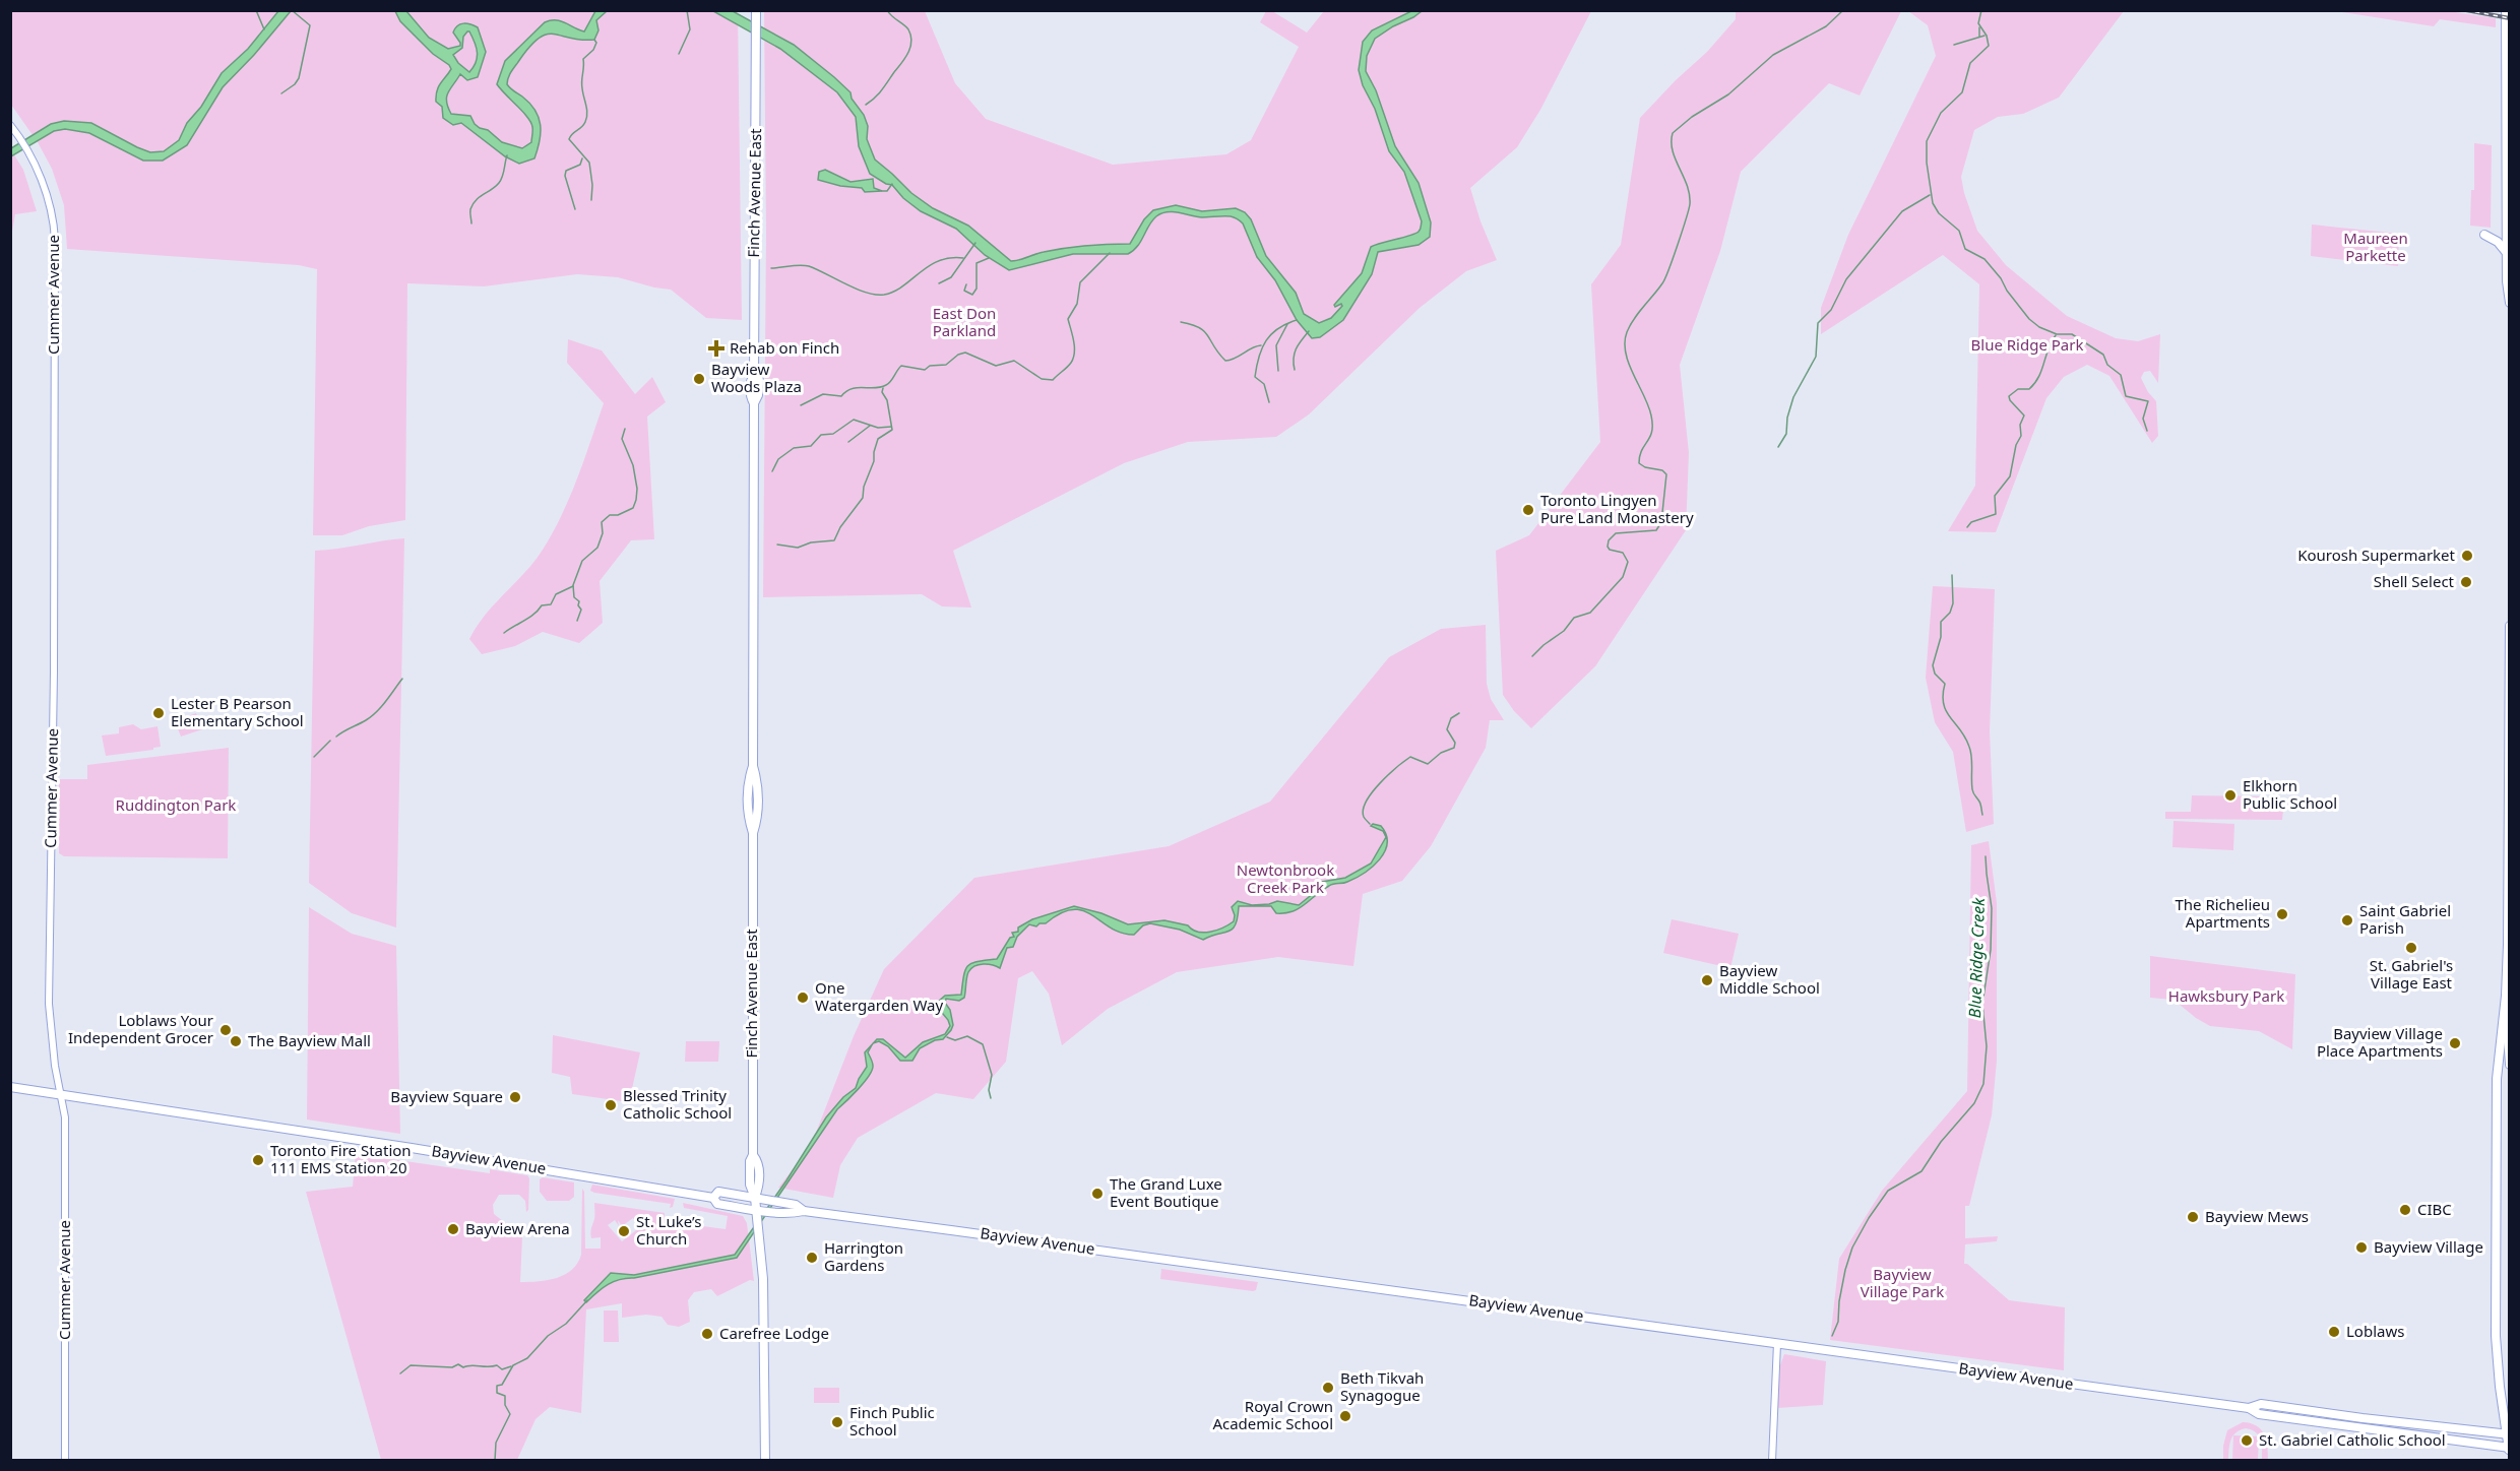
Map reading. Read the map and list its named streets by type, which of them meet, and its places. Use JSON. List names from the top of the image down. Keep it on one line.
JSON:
{"streets":{"main road":["Finch Avenue East","Bayview Avenue"],"street":["Cummer Avenue"]},"crossings":[["Finch Avenue East","Bayview Avenue"],["Cummer Avenue","Bayview Avenue"]],"water":["Blue Ridge Creek"],"parks":["Maureen Parkette","East Don Parkland","Blue Ridge Park","Ruddington Park","Newtonbrook Creek Park","Hawksbury Park","Bayview Village Park"],"places":{"health":["Rehab on Finch"],"other":["Bayview Woods Plaza","Toronto Lingyen Pure Land Monastery","Kourosh Supermarket","Shell Select","Lester B Pearson Elementary School","Elkhorn Public School","The Richelieu Apartments","Saint Gabriel Parish","St. Gabriel's Village East","Bayview Middle School","One Watergarden Way","Loblaws Your Independent Grocer","The Bayview Mall","Bayview Village Place Apartments","Bayview Square","Blessed Trinity Catholic School","Toronto Fire Station 111 EMS Station 20","The Grand Luxe Event Boutique","CIBC","Bayview Mews","Bayview Arena","St. Luke’s Church","Bayview Village","Harrington Gardens","Loblaws","Carefree Lodge","Beth Tikvah Synagogue","Royal Crown Academic School","Finch Public School","St. Gabriel Catholic School"]}}
